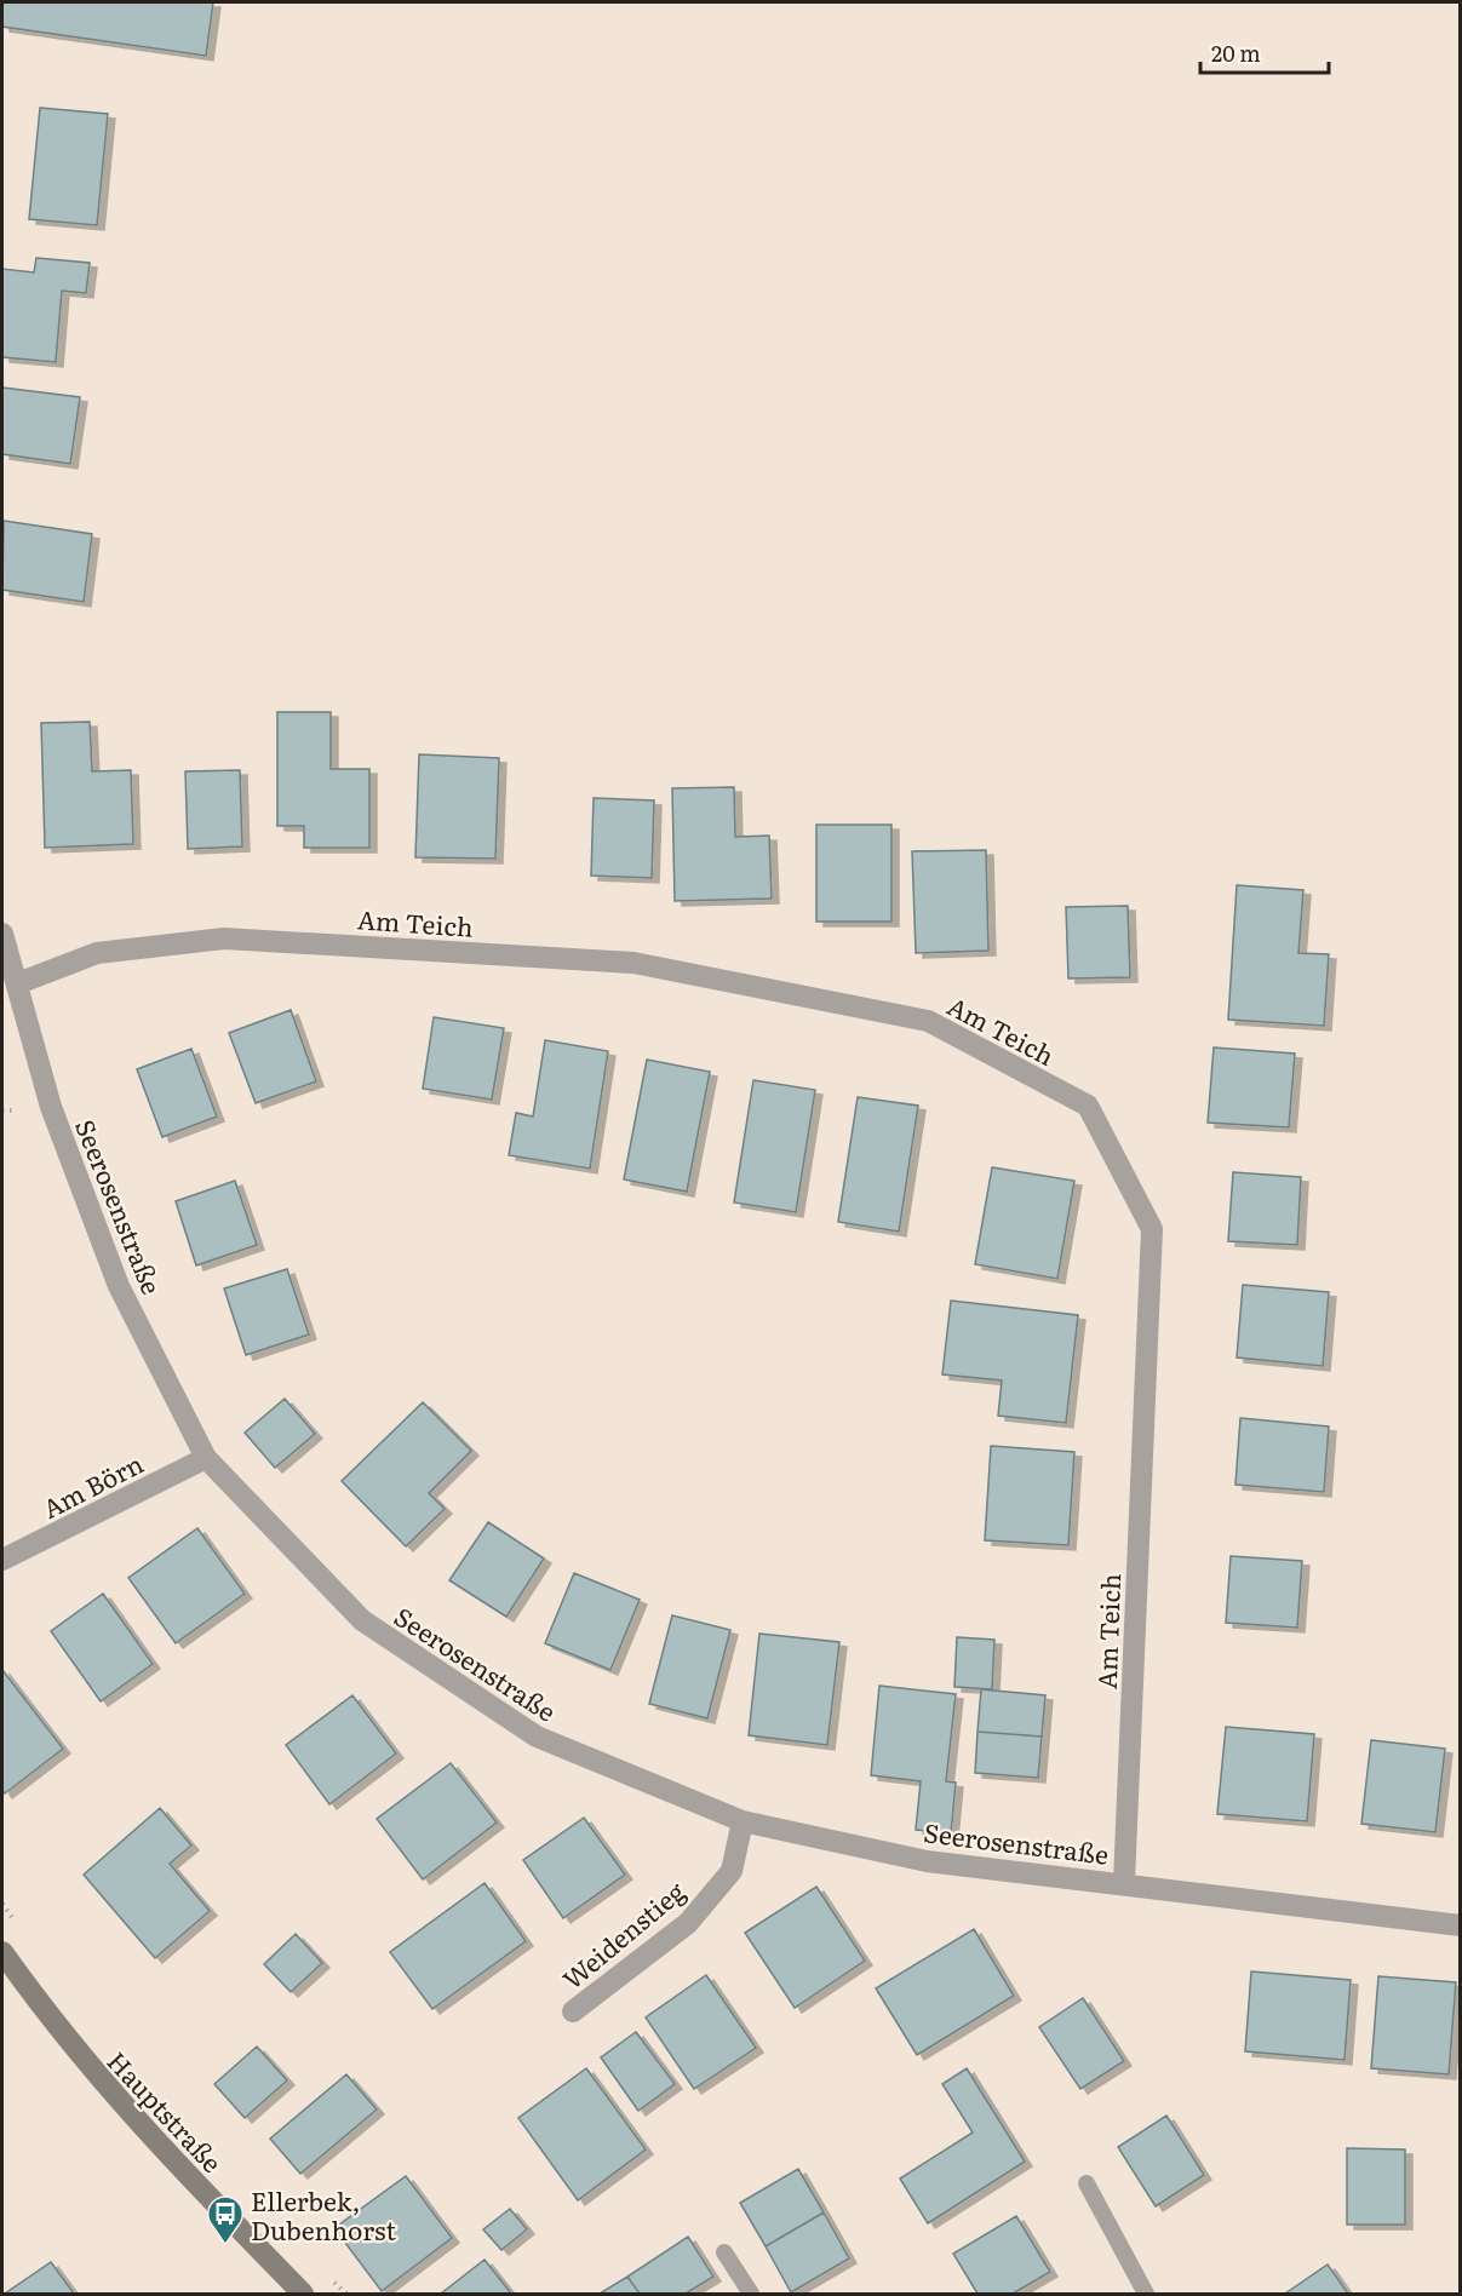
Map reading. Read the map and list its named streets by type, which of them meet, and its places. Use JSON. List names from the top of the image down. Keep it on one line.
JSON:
{"streets":{"main road":["Hauptstraße"],"street":["Am Teich","Seerosenstraße","Am Börn","Weidenstieg"]},"crossings":[["Am Teich","Seerosenstraße"],["Seerosenstraße","Am Börn"],["Seerosenstraße","Weidenstieg"]],"places":{"bus stop":["Ellerbek, Dubenhorst"]},"scale_bar":"20 m"}
